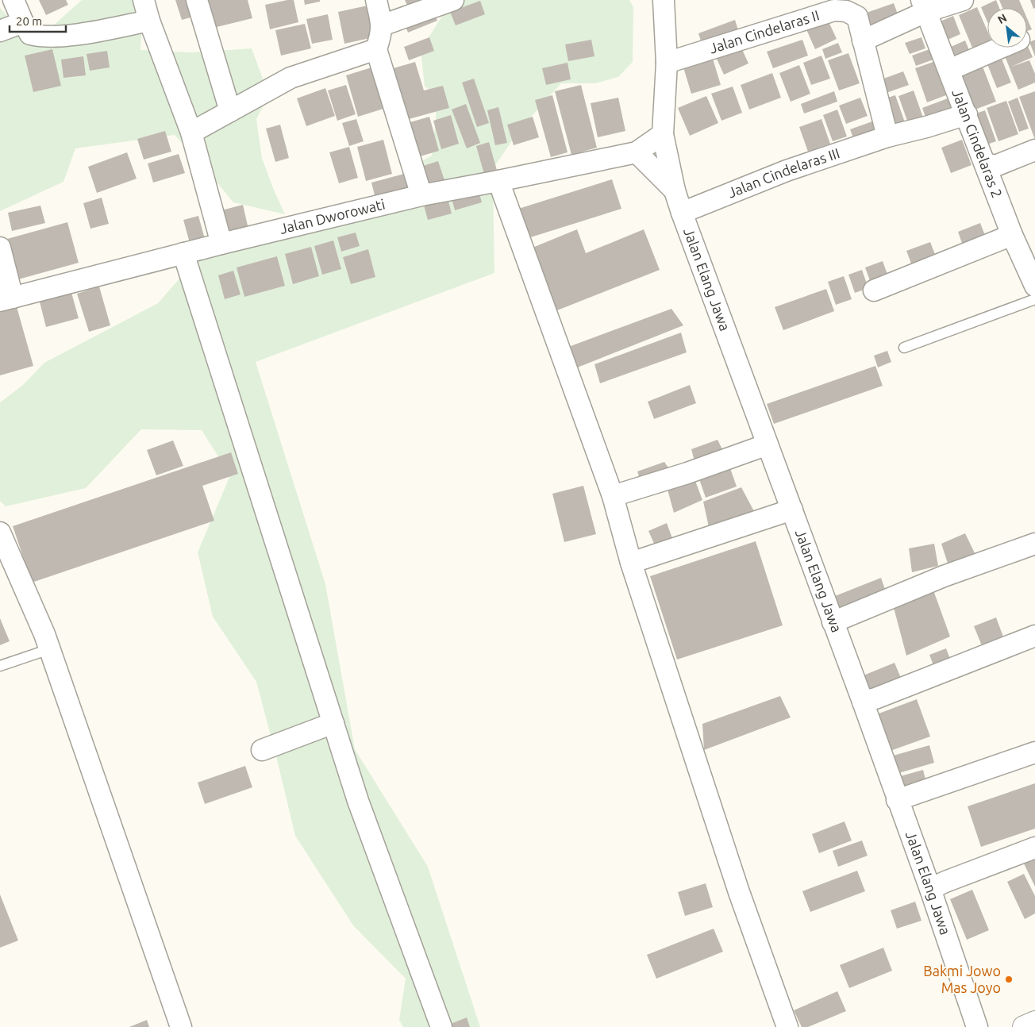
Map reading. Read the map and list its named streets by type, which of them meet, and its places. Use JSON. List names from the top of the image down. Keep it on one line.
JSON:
{"streets":{"street":["Jalan Cindelaras II","Jalan Cindelaras 2","Jalan Cindelaras III","Jalan Dworowati","Jalan Elang Jawa"]},"crossings":[["Jalan Cindelaras II","Jalan Cindelaras III"],["Jalan Cindelaras II","Jalan Elang Jawa"],["Jalan Cindelaras 2","Jalan Cindelaras III"],["Jalan Cindelaras III","Jalan Elang Jawa"],["Jalan Dworowati","Jalan Elang Jawa"]],"places":["Bakmi Jowo Mas Joyo"],"scale_bar":"20 m","north":"top left"}
